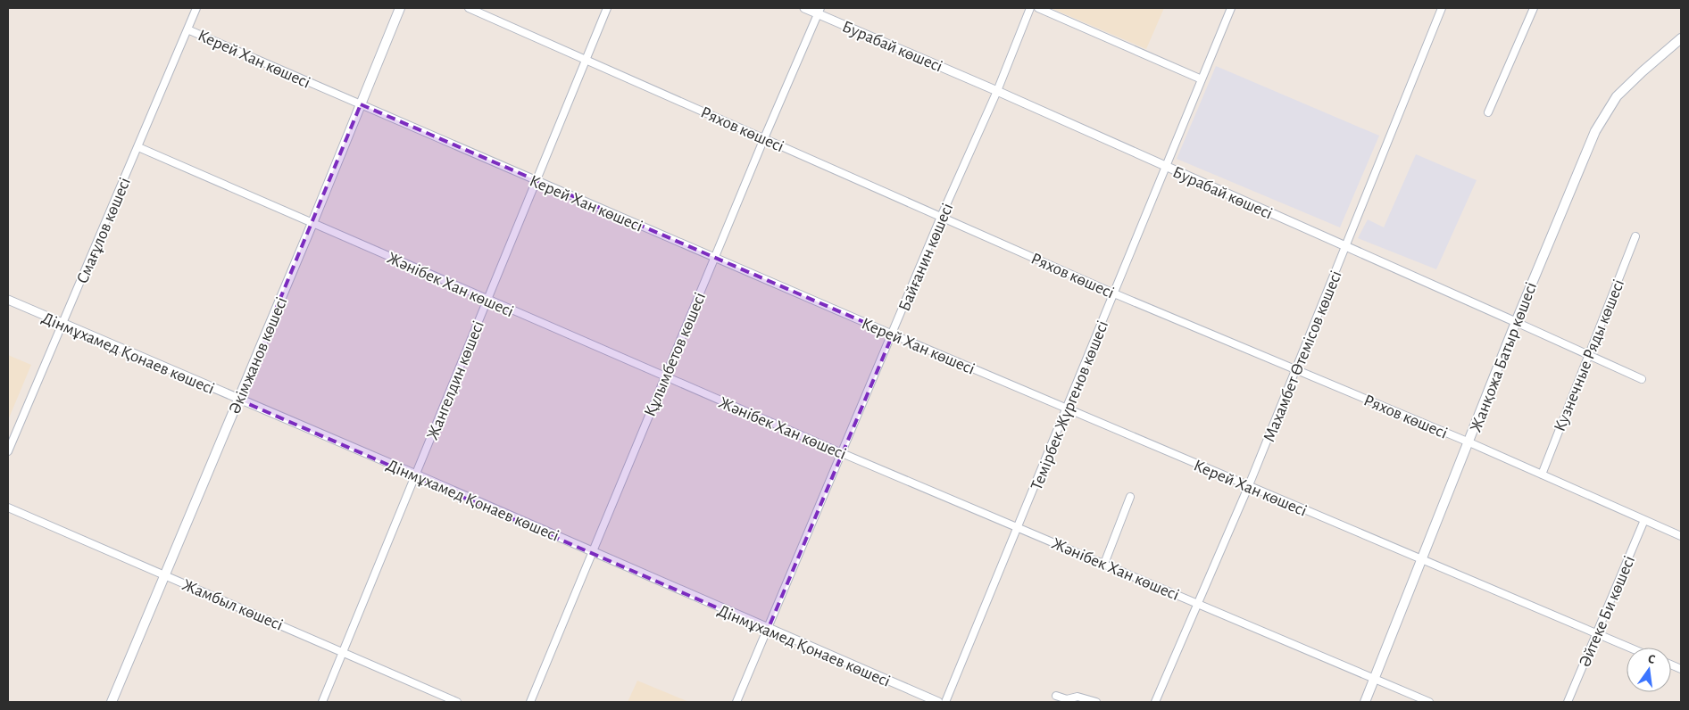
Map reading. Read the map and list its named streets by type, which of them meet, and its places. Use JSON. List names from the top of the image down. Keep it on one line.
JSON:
{"streets":{"main road":["Әкімжанов көшесі","Жанқожа Батыр көшесі"],"street":["Бурабай көшесі","Керей Хан көшесі","Ряхов көшесі","Смағұлов көшесі","Байғанин көшесі","Жәнібек Хан көшесі","Дінмұхамед Қонаев көшесі","Құлымбетов көшесі","Кузнечные Ряды көшесі","Махамбет Өтемісов көшесі","Жангелдин көшесі","Темірбек Жүргенов көшесі","Жамбыл көшесі","Әйтеке Би көшесі"]},"crossings":[["Бурабай көшесі","Байғанин көшесі"],["Бурабай көшесі","Құлымбетов көшесі"],["Бурабай көшесі","Кузнечные Ряды көшесі"],["Бурабай көшесі","Махамбет Өтемісов көшесі"],["Бурабай көшесі","Жанқожа Батыр көшесі"],["Бурабай көшесі","Темірбек Жүргенов көшесі"],["Керей Хан көшесі","Смағұлов көшесі"],["Керей Хан көшесі","Байғанин көшесі"],["Керей Хан көшесі","Құлымбетов көшесі"],["Керей Хан көшесі","Әкімжанов көшесі"],["Керей Хан көшесі","Махамбет Өтемісов көшесі"],["Керей Хан көшесі","Жанқожа Батыр көшесі"],["Керей Хан көшесі","Жангелдин көшесі"],["Керей Хан көшесі","Темірбек Жүргенов көшесі"],["Керей Хан көшесі","Әйтеке Би көшесі"],["Ряхов көшесі","Байғанин көшесі"],["Ряхов көшесі","Құлымбетов көшесі"],["Ряхов көшесі","Кузнечные Ряды көшесі"],["Ряхов көшесі","Махамбет Өтемісов көшесі"],["Ряхов көшесі","Жанқожа Батыр көшесі"],["Ряхов көшесі","Жангелдин көшесі"],["Ряхов көшесі","Темірбек Жүргенов көшесі"],["Ряхов көшесі","Әйтеке Би көшесі"],["Смағұлов көшесі","Жәнібек Хан көшесі"],["Смағұлов көшесі","Дінмұхамед Қонаев көшесі"],["Байғанин көшесі","Жәнібек Хан көшесі"],["Байғанин көшесі","Дінмұхамед Қонаев көшесі"],["Жәнібек Хан көшесі","Құлымбетов көшесі"],["Жәнібек Хан көшесі","Әкімжанов көшесі"],["Жәнібек Хан көшесі","Махамбет Өтемісов көшесі"],["Жәнібек Хан көшесі","Жанқожа Батыр көшесі"],["Жәнібек Хан көшесі","Жангелдин көшесі"],["Жәнібек Хан көшесі","Темірбек Жүргенов көшесі"],["Дінмұхамед Қонаев көшесі","Құлымбетов көшесі"],["Дінмұхамед Қонаев көшесі","Әкімжанов көшесі"],["Дінмұхамед Қонаев көшесі","Жангелдин көшесі"],["Әкімжанов көшесі","Жамбыл көшесі"],["Жангелдин көшесі","Жамбыл көшесі"]],"north":"top"}
